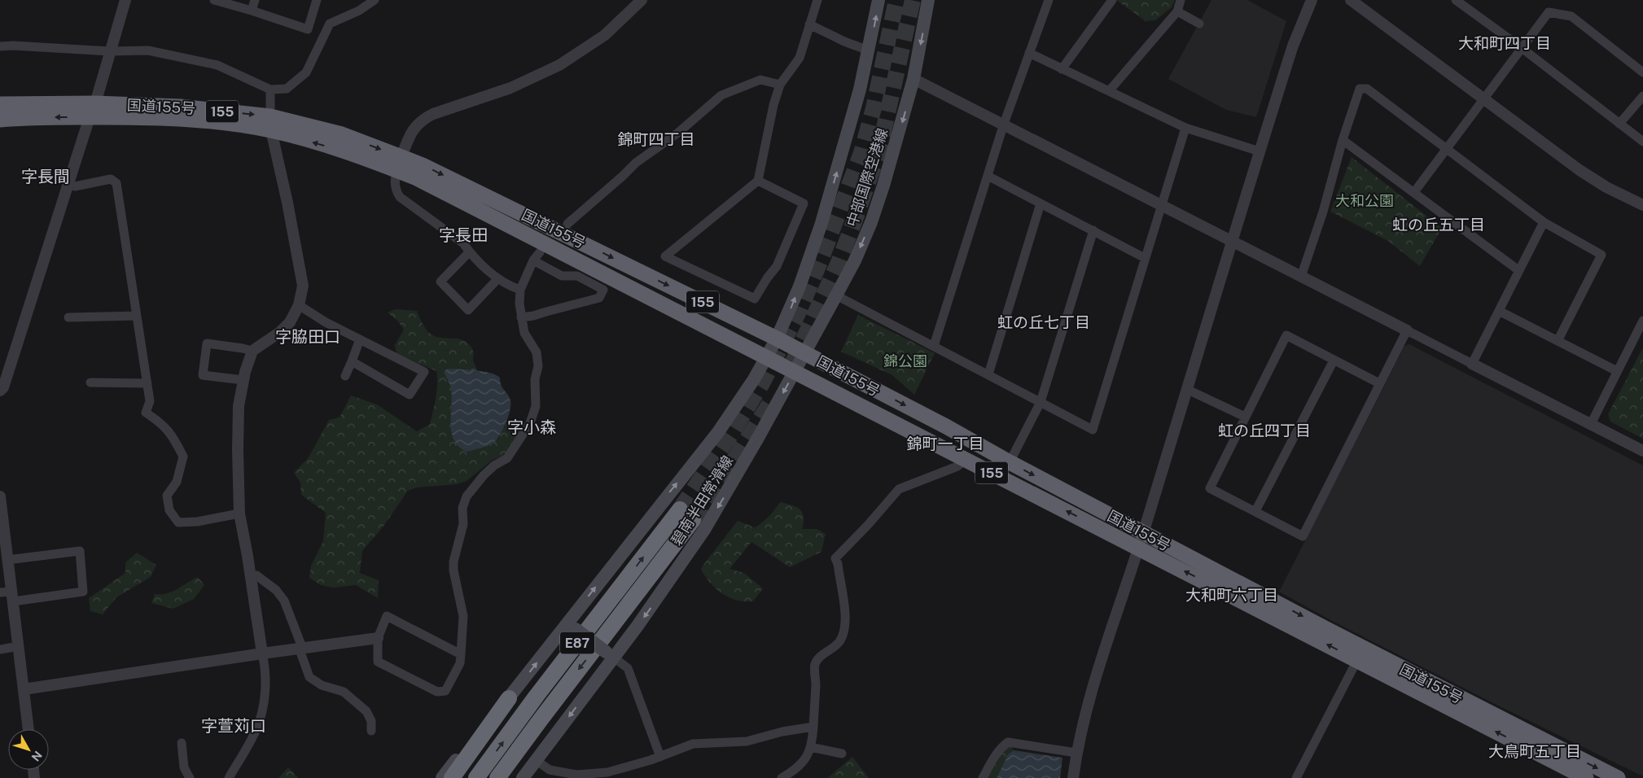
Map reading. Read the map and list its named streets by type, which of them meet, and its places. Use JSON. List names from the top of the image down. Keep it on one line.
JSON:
{"streets":{"highway":["国道155号","155","E87"],"main road":["中部国際空港線","碧南半田常滑線"]},"crossings":[["国道155号","中部国際空港線"],["国道155号","碧南半田常滑線"],["中部国際空港線","碧南半田常滑線"]],"districts":["大和町四丁目","錦町四丁目","字長間","虹の丘五丁目","字長田","虹の丘七丁目","字脇田口","字小森","虹の丘四丁目","錦町一丁目","大和町六丁目","字萱苅口","大鳥町五丁目"],"parks":["大和公園","錦公園"],"north":"bottom right"}
